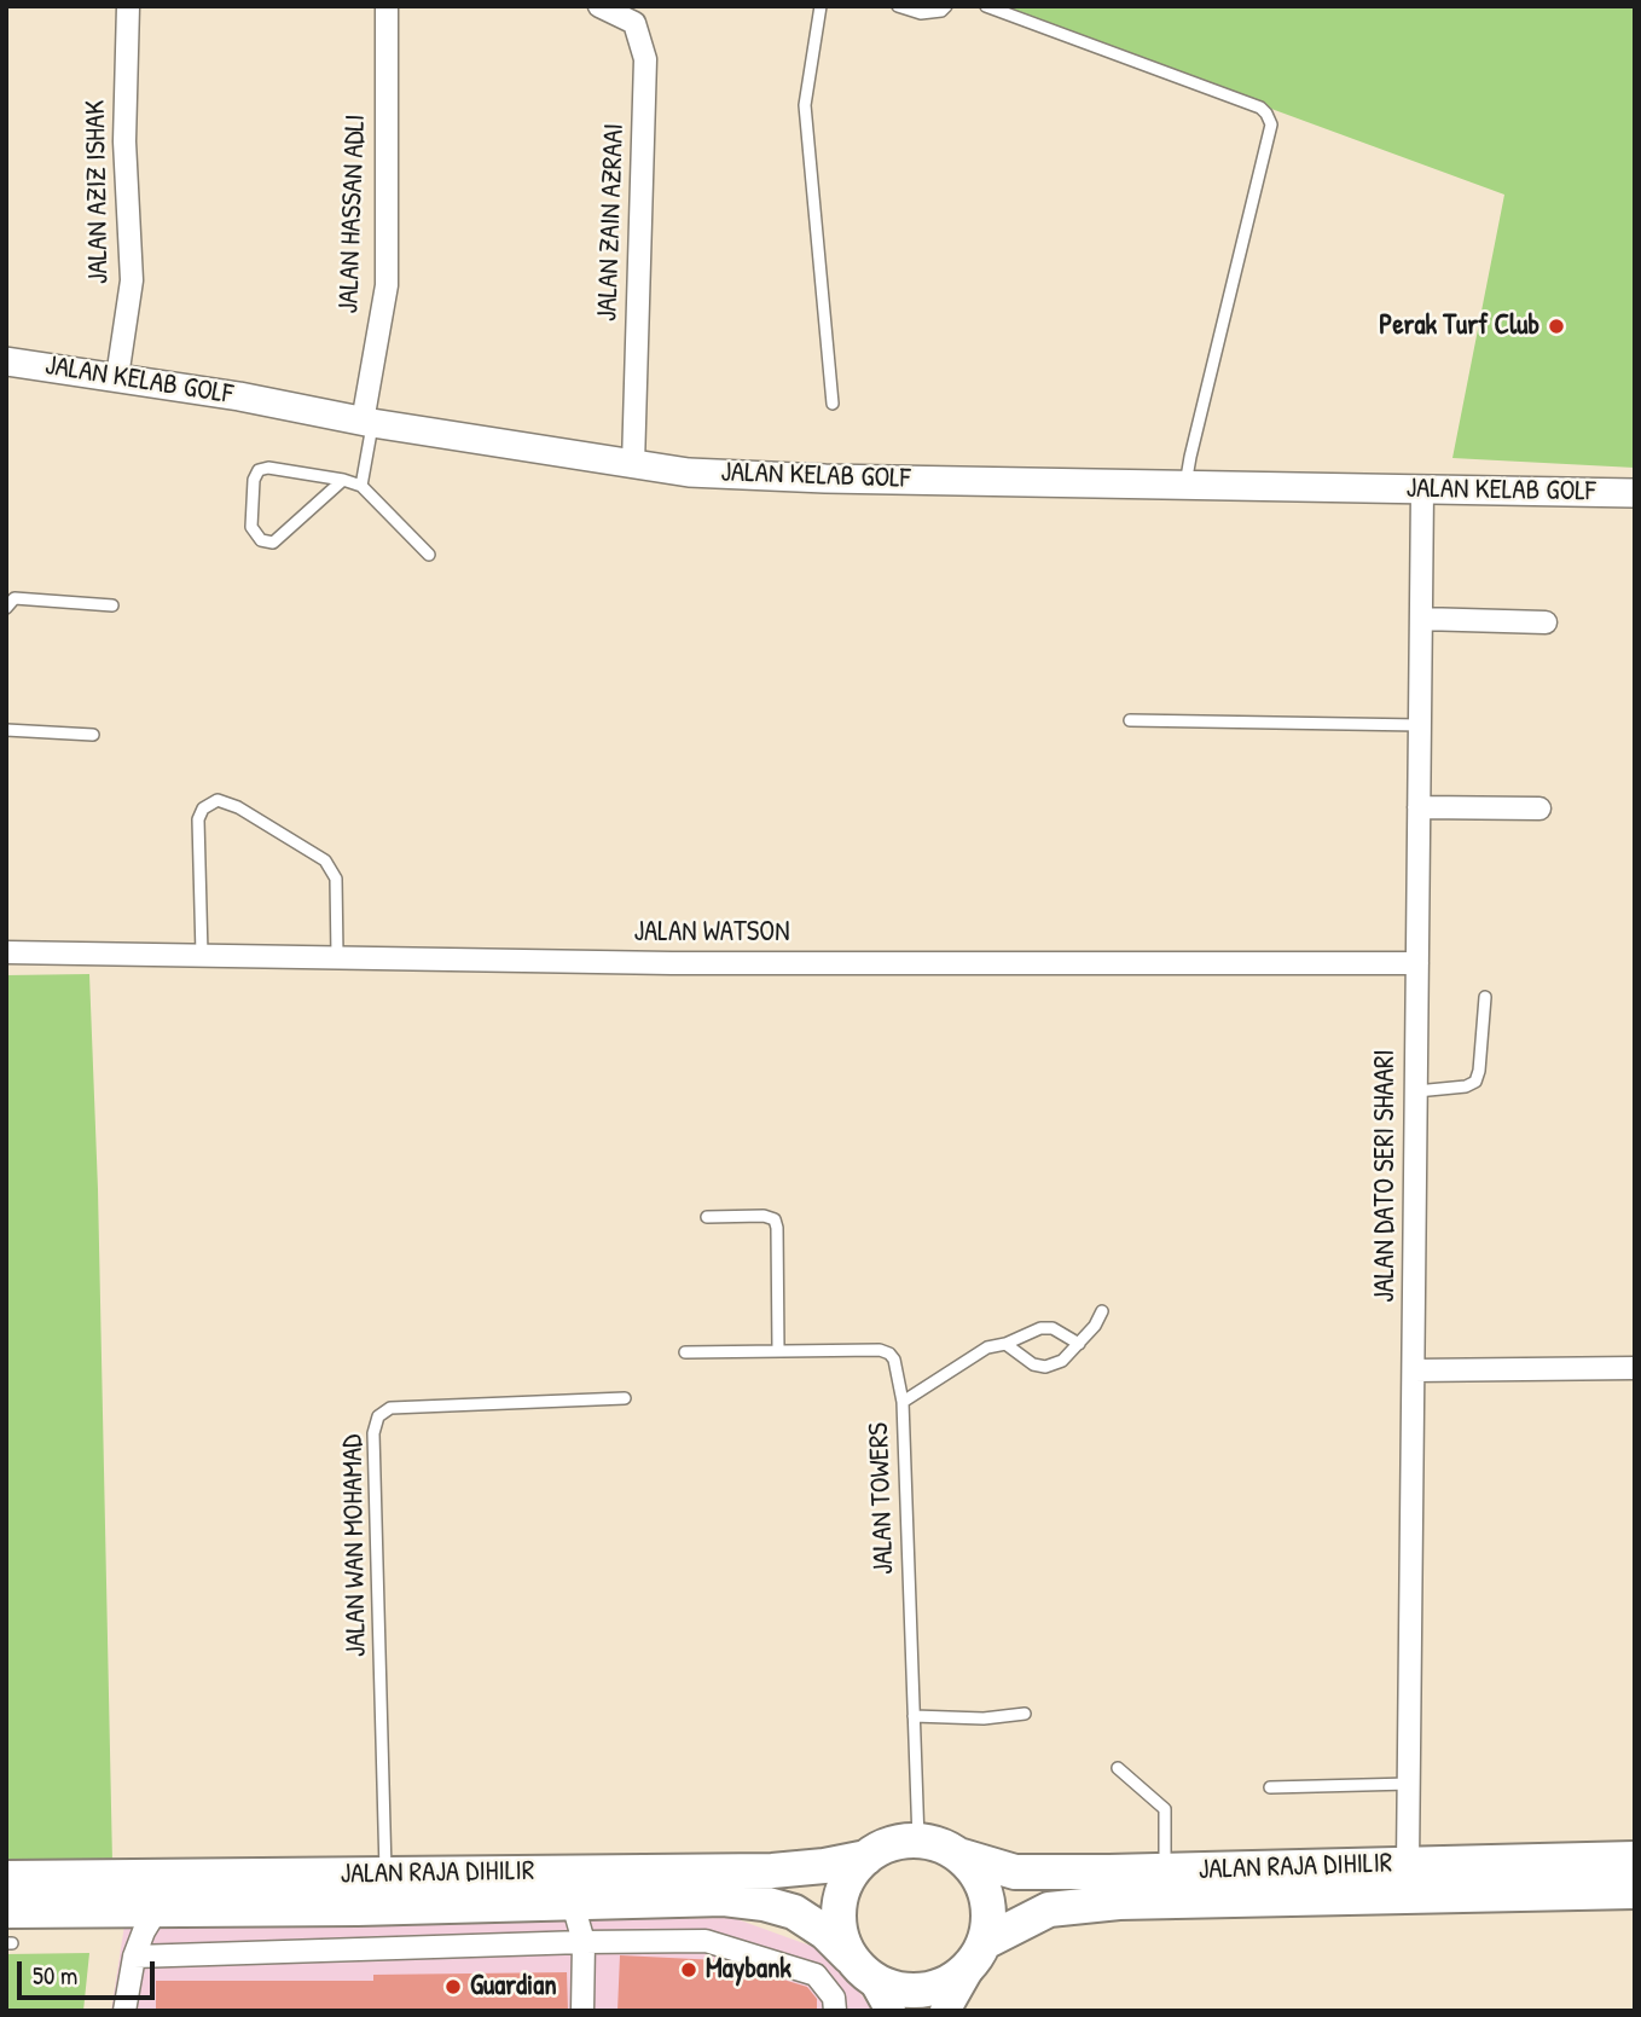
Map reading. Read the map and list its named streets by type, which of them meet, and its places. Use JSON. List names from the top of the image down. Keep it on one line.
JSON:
{"streets":{"main road":["JALAN RAJA DIHILIR"],"street":["JALAN AZIZ ISHAK","JALAN HASSAN ADLI","JALAN ZAIN AZRAAI","JALAN KELAB GOLF","JALAN WATSON","JALAN DATO SERI SHAARI"],"lane":["JALAN TOWERS","JALAN WAN MOHAMAD"]},"crossings":[["JALAN AZIZ ISHAK","JALAN KELAB GOLF"],["JALAN HASSAN ADLI","JALAN KELAB GOLF"],["JALAN ZAIN AZRAAI","JALAN KELAB GOLF"],["JALAN KELAB GOLF","JALAN DATO SERI SHAARI"],["JALAN WATSON","JALAN DATO SERI SHAARI"],["JALAN DATO SERI SHAARI","JALAN RAJA DIHILIR"],["JALAN TOWERS","JALAN RAJA DIHILIR"],["JALAN WAN MOHAMAD","JALAN RAJA DIHILIR"]],"places":["Perak Turf Club","Maybank","Guardian"],"scale_bar":"50 m"}
